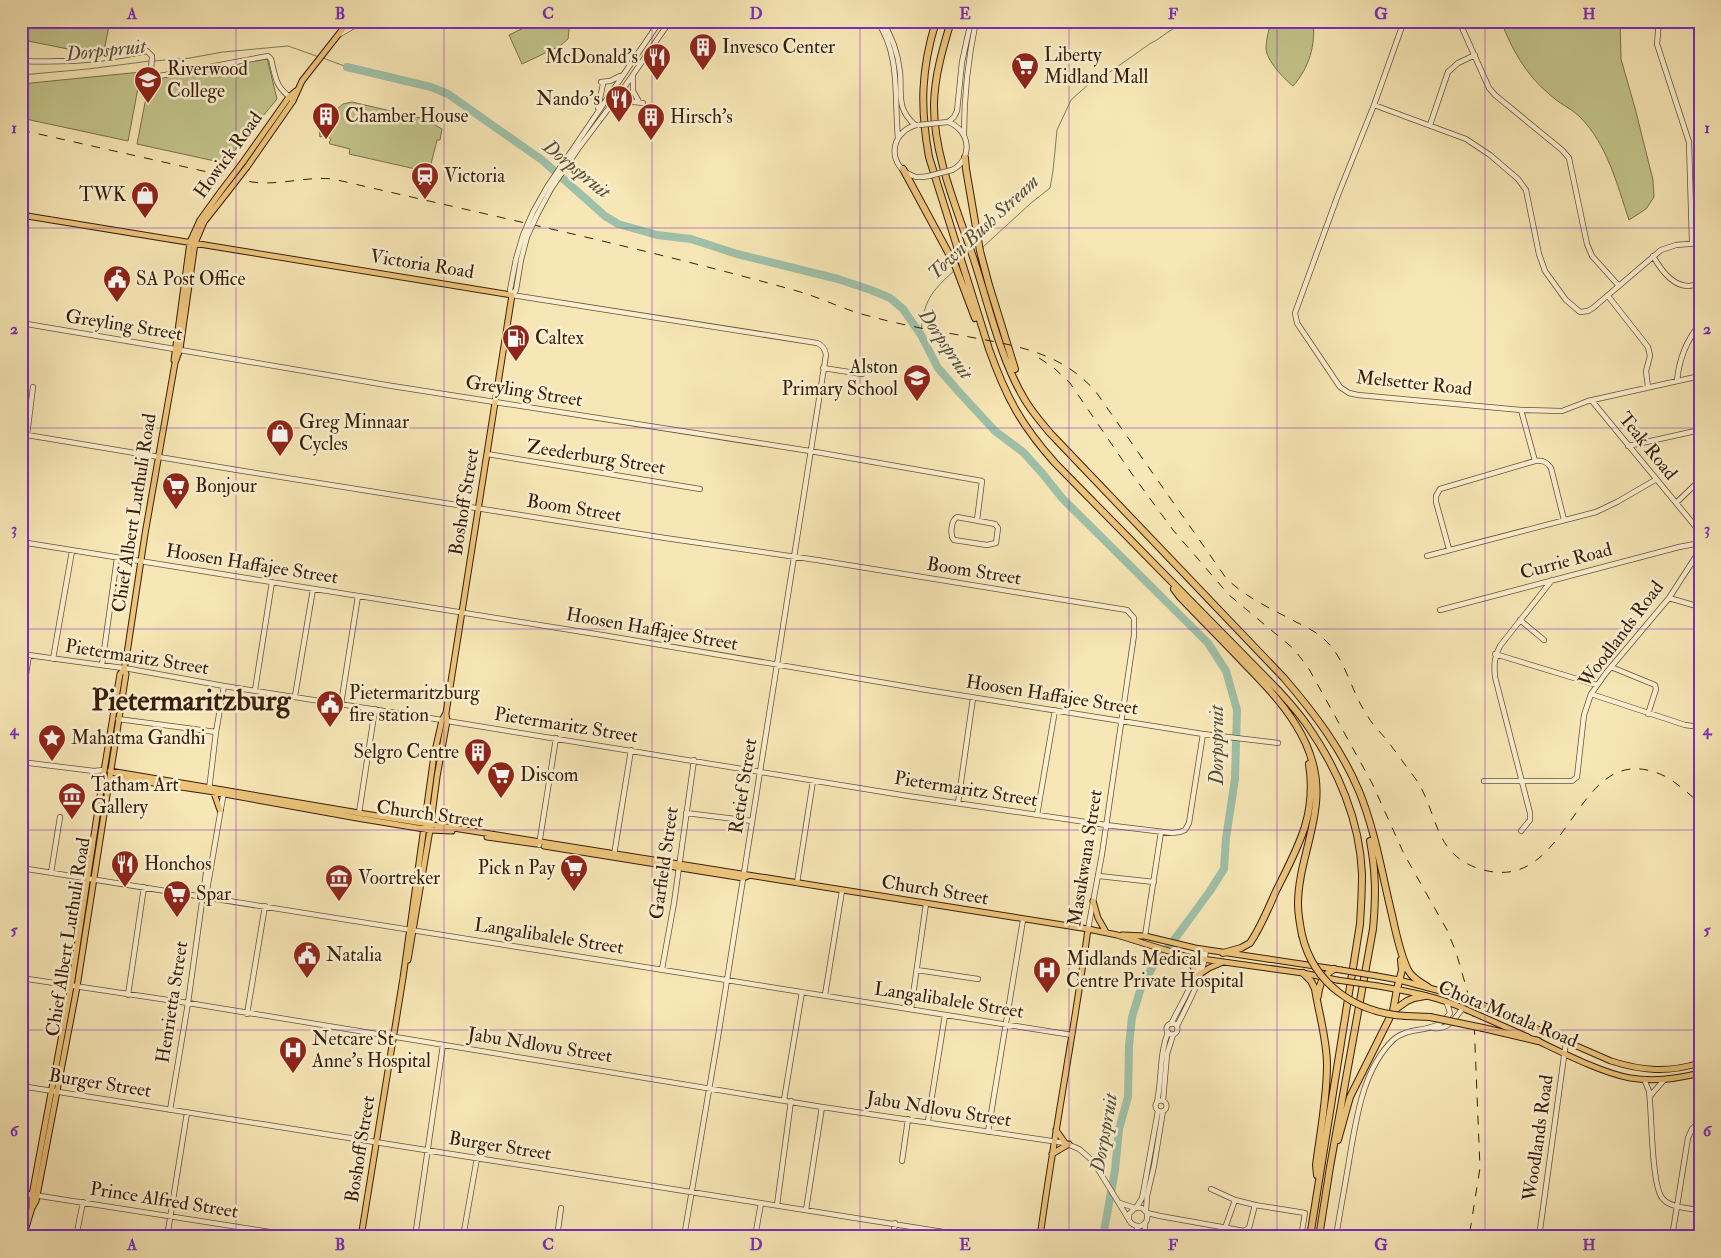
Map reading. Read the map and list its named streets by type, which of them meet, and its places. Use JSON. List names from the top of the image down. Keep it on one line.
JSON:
{"streets":{"main road":["Howick Road","Victoria Road","Boshoff Street","Chief Albert Luthuli Road","Church Street","Masukwana Street","Chota Motala Road"],"street":["Greyling Street","Melsetter Road","Teak Road","Zeederburg Street","Boom Street","Currie Road","Hoosen Haffajee Street","Woodlands Road","Pietermaritz Street","Retief Street","Garfield Street","Langalibalele Street","Henrietta Street","Jabu Ndlovu Street","Burger Street","Prince Alfred Street"]},"crossings":[["Howick Road","Victoria Road"],["Howick Road","Chief Albert Luthuli Road"],["Victoria Road","Boshoff Street"],["Victoria Road","Chief Albert Luthuli Road"],["Victoria Road","Retief Street"],["Greyling Street","Boshoff Street"],["Greyling Street","Chief Albert Luthuli Road"],["Greyling Street","Retief Street"],["Melsetter Road","Teak Road"],["Zeederburg Street","Boshoff Street"],["Boshoff Street","Boom Street"],["Boshoff Street","Hoosen Haffajee Street"],["Boshoff Street","Pietermaritz Street"],["Boshoff Street","Church Street"],["Boshoff Street","Langalibalele Street"],["Boshoff Street","Jabu Ndlovu Street"],["Boshoff Street","Burger Street"],["Boom Street","Chief Albert Luthuli Road"],["Boom Street","Retief Street"],["Boom Street","Masukwana Street"],["Chief Albert Luthuli Road","Hoosen Haffajee Street"],["Chief Albert Luthuli Road","Pietermaritz Street"],["Chief Albert Luthuli Road","Church Street"],["Chief Albert Luthuli Road","Langalibalele Street"],["Chief Albert Luthuli Road","Jabu Ndlovu Street"],["Chief Albert Luthuli Road","Burger Street"],["Chief Albert Luthuli Road","Prince Alfred Street"],["Hoosen Haffajee Street","Pietermaritz Street"],["Hoosen Haffajee Street","Retief Street"],["Hoosen Haffajee Street","Masukwana Street"],["Woodlands Road","Chota Motala Road"],["Pietermaritz Street","Retief Street"],["Pietermaritz Street","Masukwana Street"],["Pietermaritz Street","Garfield Street"],["Retief Street","Church Street"],["Retief Street","Langalibalele Street"],["Retief Street","Jabu Ndlovu Street"],["Retief Street","Burger Street"],["Church Street","Masukwana Street"],["Church Street","Garfield Street"],["Church Street","Henrietta Street"],["Church Street","Chota Motala Road"],["Masukwana Street","Langalibalele Street"],["Masukwana Street","Jabu Ndlovu Street"],["Garfield Street","Langalibalele Street"],["Langalibalele Street","Henrietta Street"],["Henrietta Street","Jabu Ndlovu Street"],["Henrietta Street","Burger Street"]],"districts":["Pietermaritzburg"],"water":["Dorpspruit","Town Bush Stream"],"places":{"building":["Invesco Center","Chamber House","Hirsch's","Selgro Centre"],"restaurant":["McDonald's","Nando's","Honchos"],"supermarket":["Liberty Midland Mall","Bonjour","Discom","Pick n Pay","Spar"],"school or university":["Riverwood College","Alston Primary School"],"station":["Victoria"],"shop":["TWK","Greg Minnaar Cycles"],"public building":["SA Post Office","Pietermaritzburg fire station","Natalia"],"fuel station":["Caltex"],"place":["Mahatma Gandhi"],"museum":["Tatham Art Gallery","Voortreker"],"hospital":["Midlands Medical Centre Private Hospital","Netcare St Anne's Hospital"]},"grid":{"columns":["A","B","C","D","E","F","G","H"],"rows":["1","2","3","4","5","6"]}}
